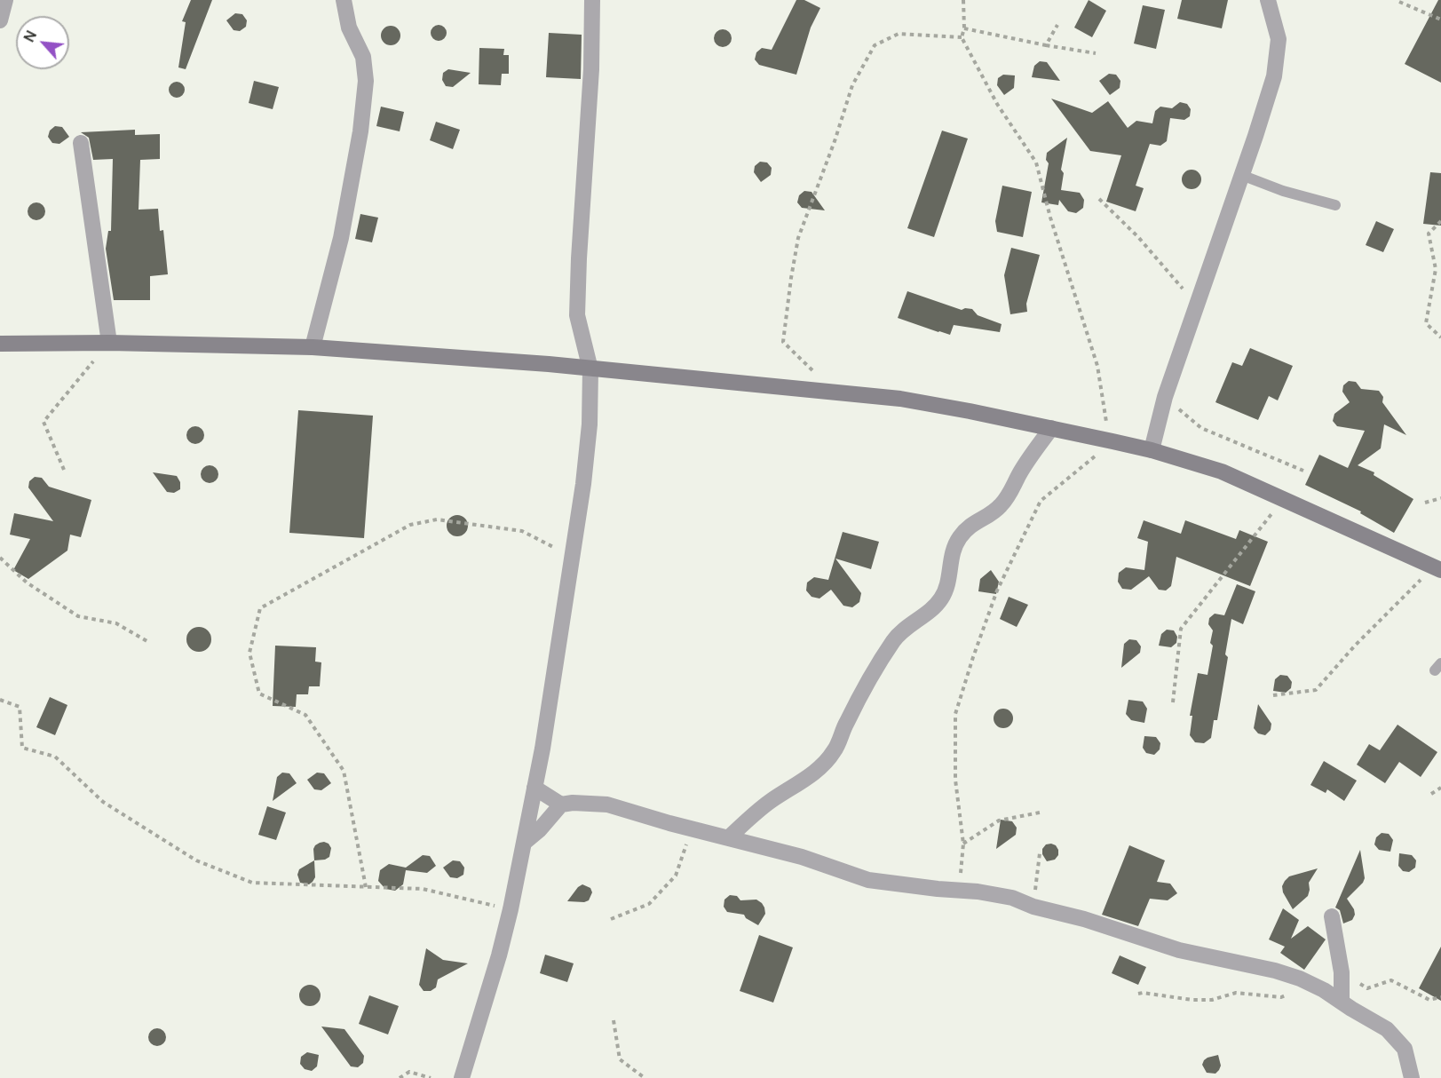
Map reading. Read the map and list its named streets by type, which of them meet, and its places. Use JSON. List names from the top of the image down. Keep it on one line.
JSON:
{"north":"top left"}
